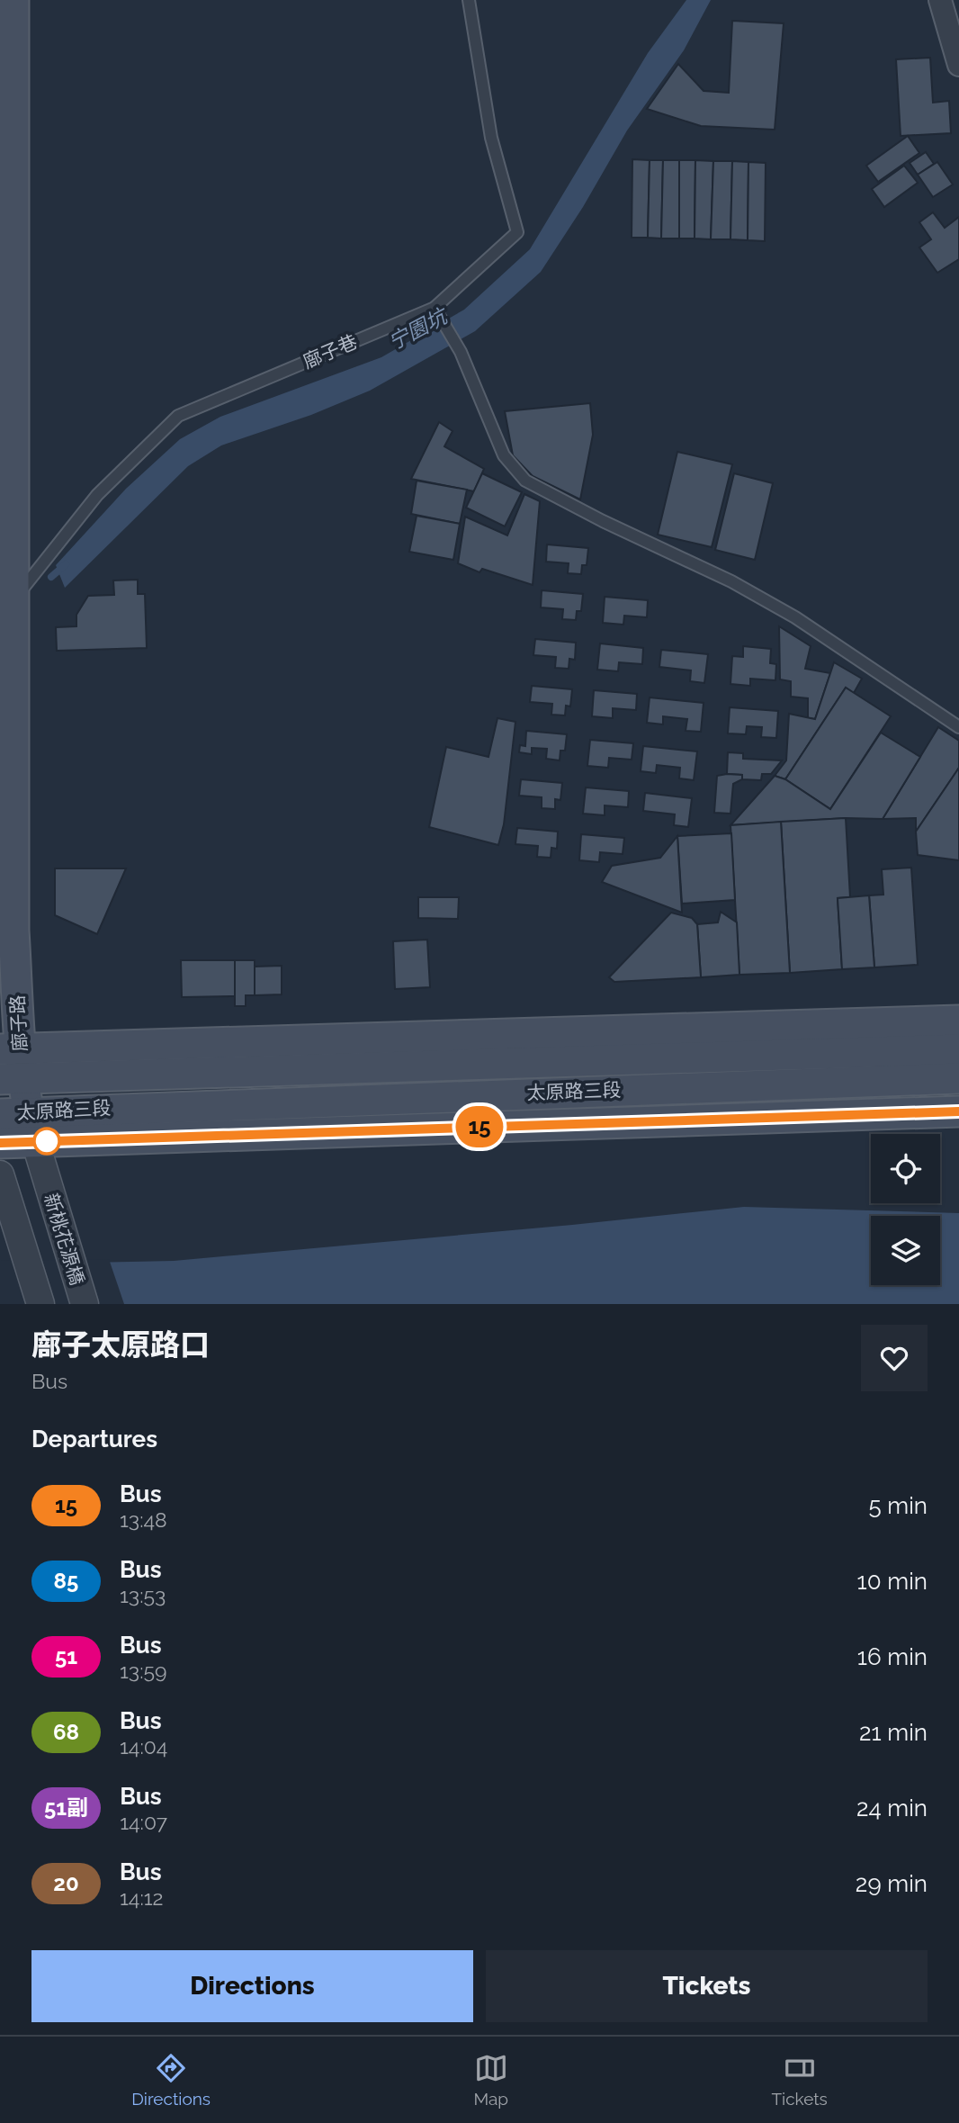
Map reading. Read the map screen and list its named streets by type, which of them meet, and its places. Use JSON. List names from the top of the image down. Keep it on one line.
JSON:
{"streets":{"main road":["廍子路","太原路三段"],"street":["新桃花源橋"],"lane":["廍子巷"]},"crossings":[["廍子巷","廍子路"],["廍子路","太原路三段"],["廍子路","新桃花源橋"]],"water":["宁園坑"],"lines":["bus line 15"],"page":{"on_map":"15","heading":[["廍子太原路口","Bus"],"Departures"],"list":[{"mark":"15","name":"Bus","note":"13:48","value":"5 min"},{"mark":"85","name":"Bus","note":"13:53","value":"10 min"},{"mark":"51","name":"Bus","note":"13:59","value":"16 min"},{"mark":"68","name":"Bus","note":"14:04","value":"21 min"},{"mark":"51副","name":"Bus","note":"14:07","value":"24 min"},{"mark":"20","name":"Bus","note":"14:12","value":"29 min"}],"buttons":["Directions","Tickets"],"tabs":["Directions","Map","Tickets"]}}
